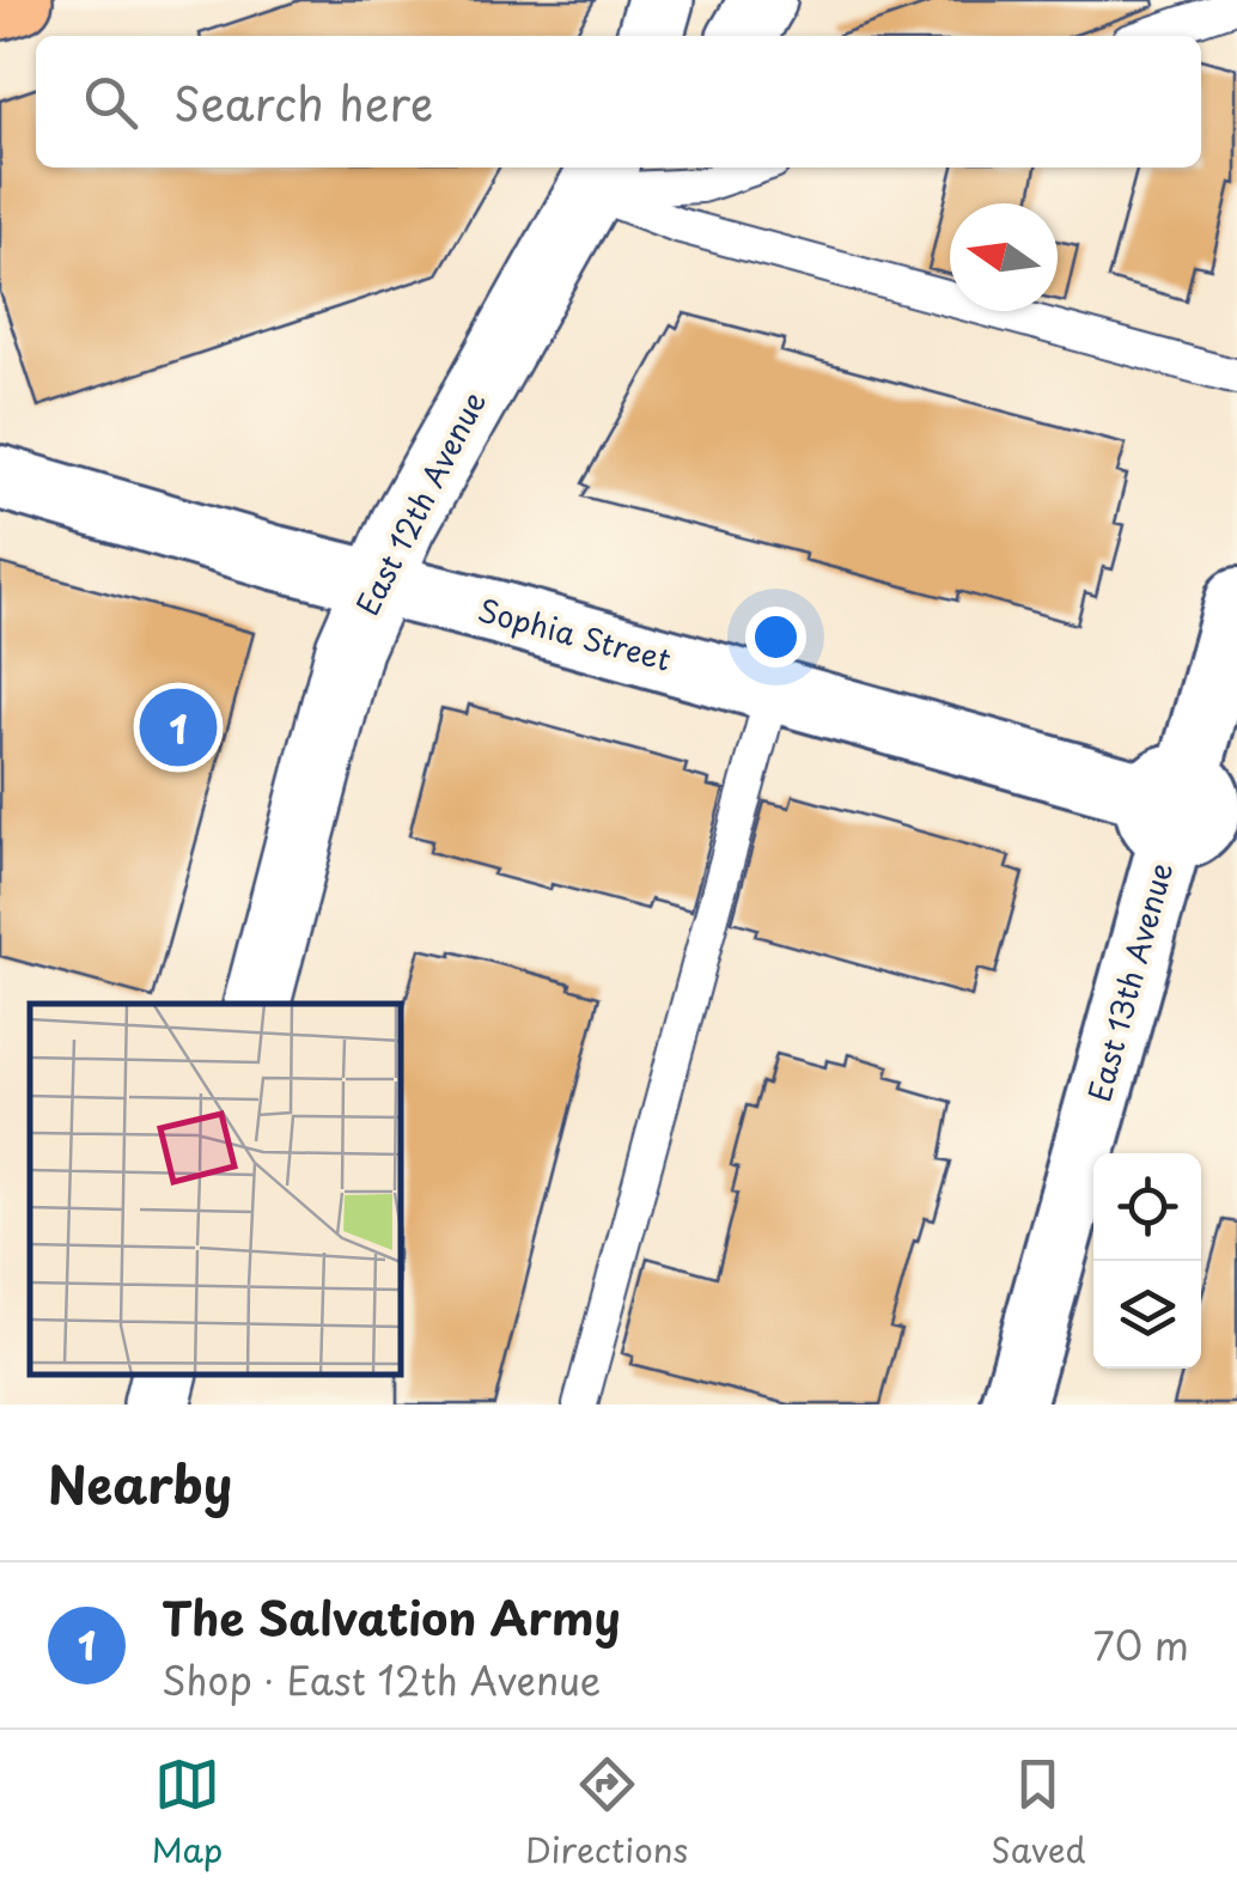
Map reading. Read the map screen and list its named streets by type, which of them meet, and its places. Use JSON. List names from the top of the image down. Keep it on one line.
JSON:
{"streets":{"street":["East 12th Avenue","Sophia Street","East 13th Avenue"]},"crossings":[["East 12th Avenue","Sophia Street"],["Sophia Street","East 13th Avenue"]],"north":"left","page":{"search":"Search here","pins":"1","heading":"Nearby","list":[{"mark":"1","name":"The Salvation Army","note":"Shop · East 12th Avenue","value":"70 m"}],"nav":["Map","Directions","Saved"]}}
